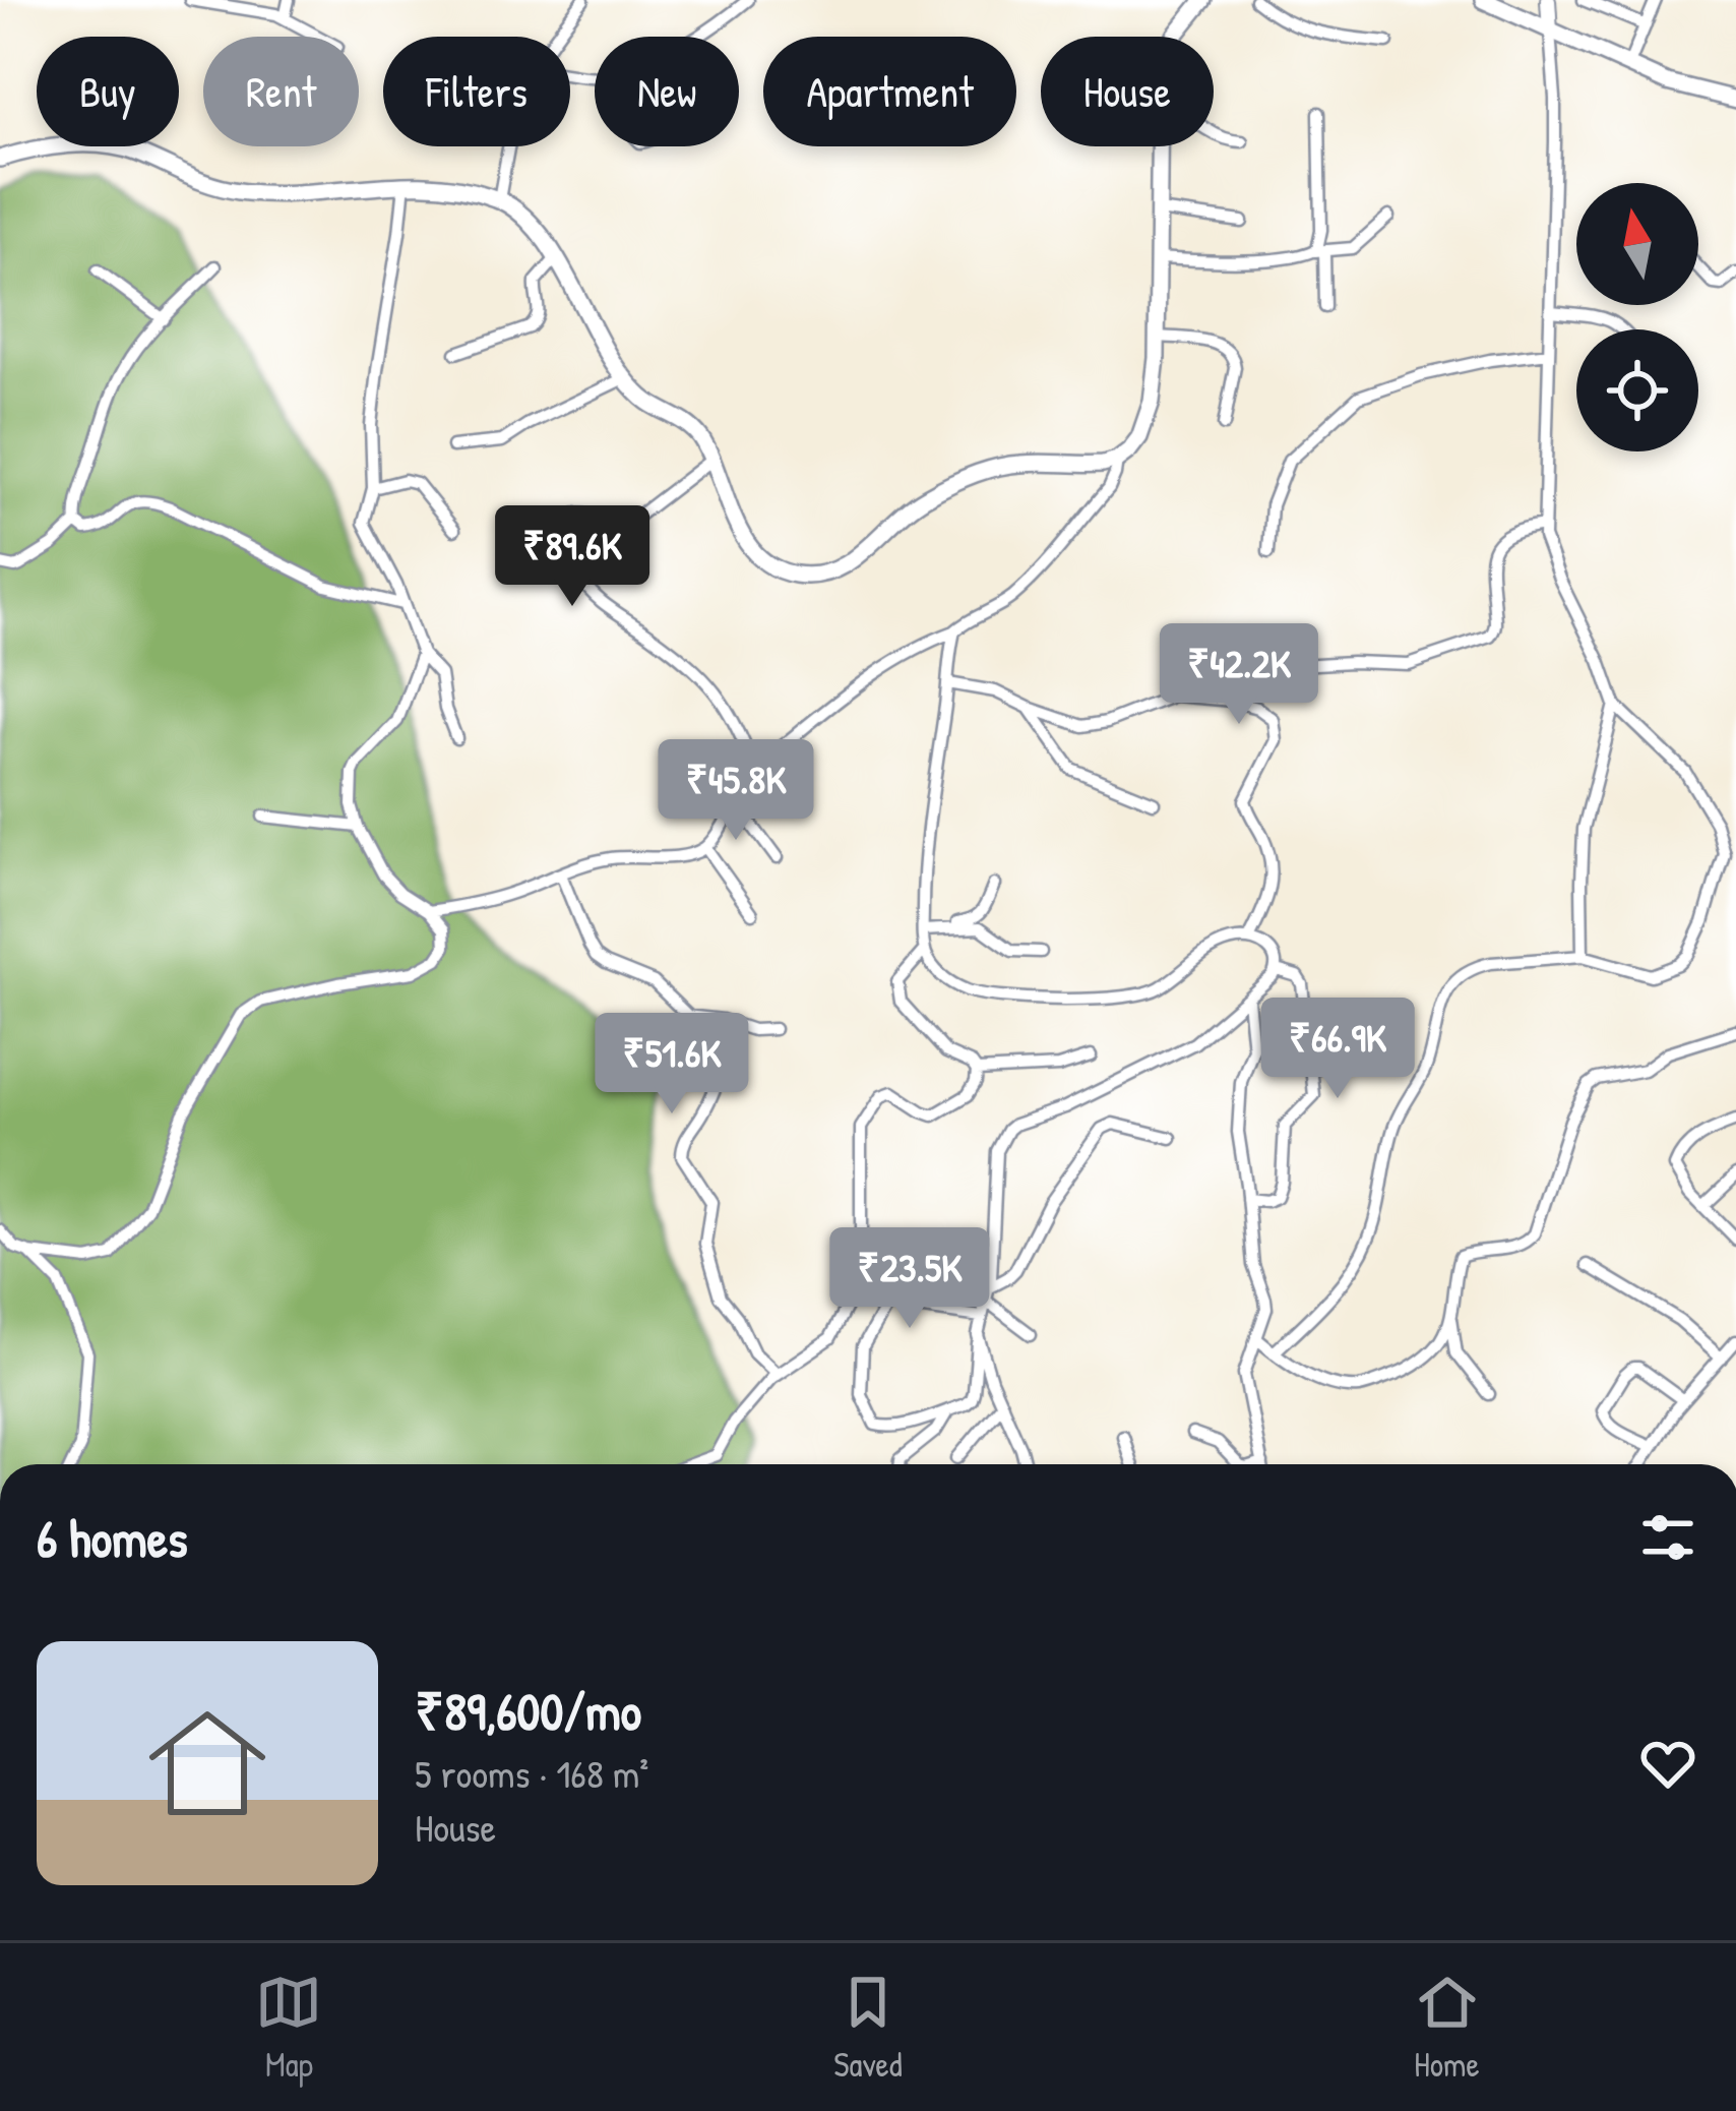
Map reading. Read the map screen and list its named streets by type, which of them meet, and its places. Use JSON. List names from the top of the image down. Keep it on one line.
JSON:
{"north":"top","page":{"chip":["Buy","Rent","Filters","New","Apartment","House"],"price":["₹89.6K","₹42.2K","₹45.8K","₹66.9K","₹51.6K","₹23.5K"],"heading":"6 homes","list":[{"name":"₹89,600/mo","note":"5 rooms · 168 m² · House"}],"tabs":["Map","Saved","Home"]}}
